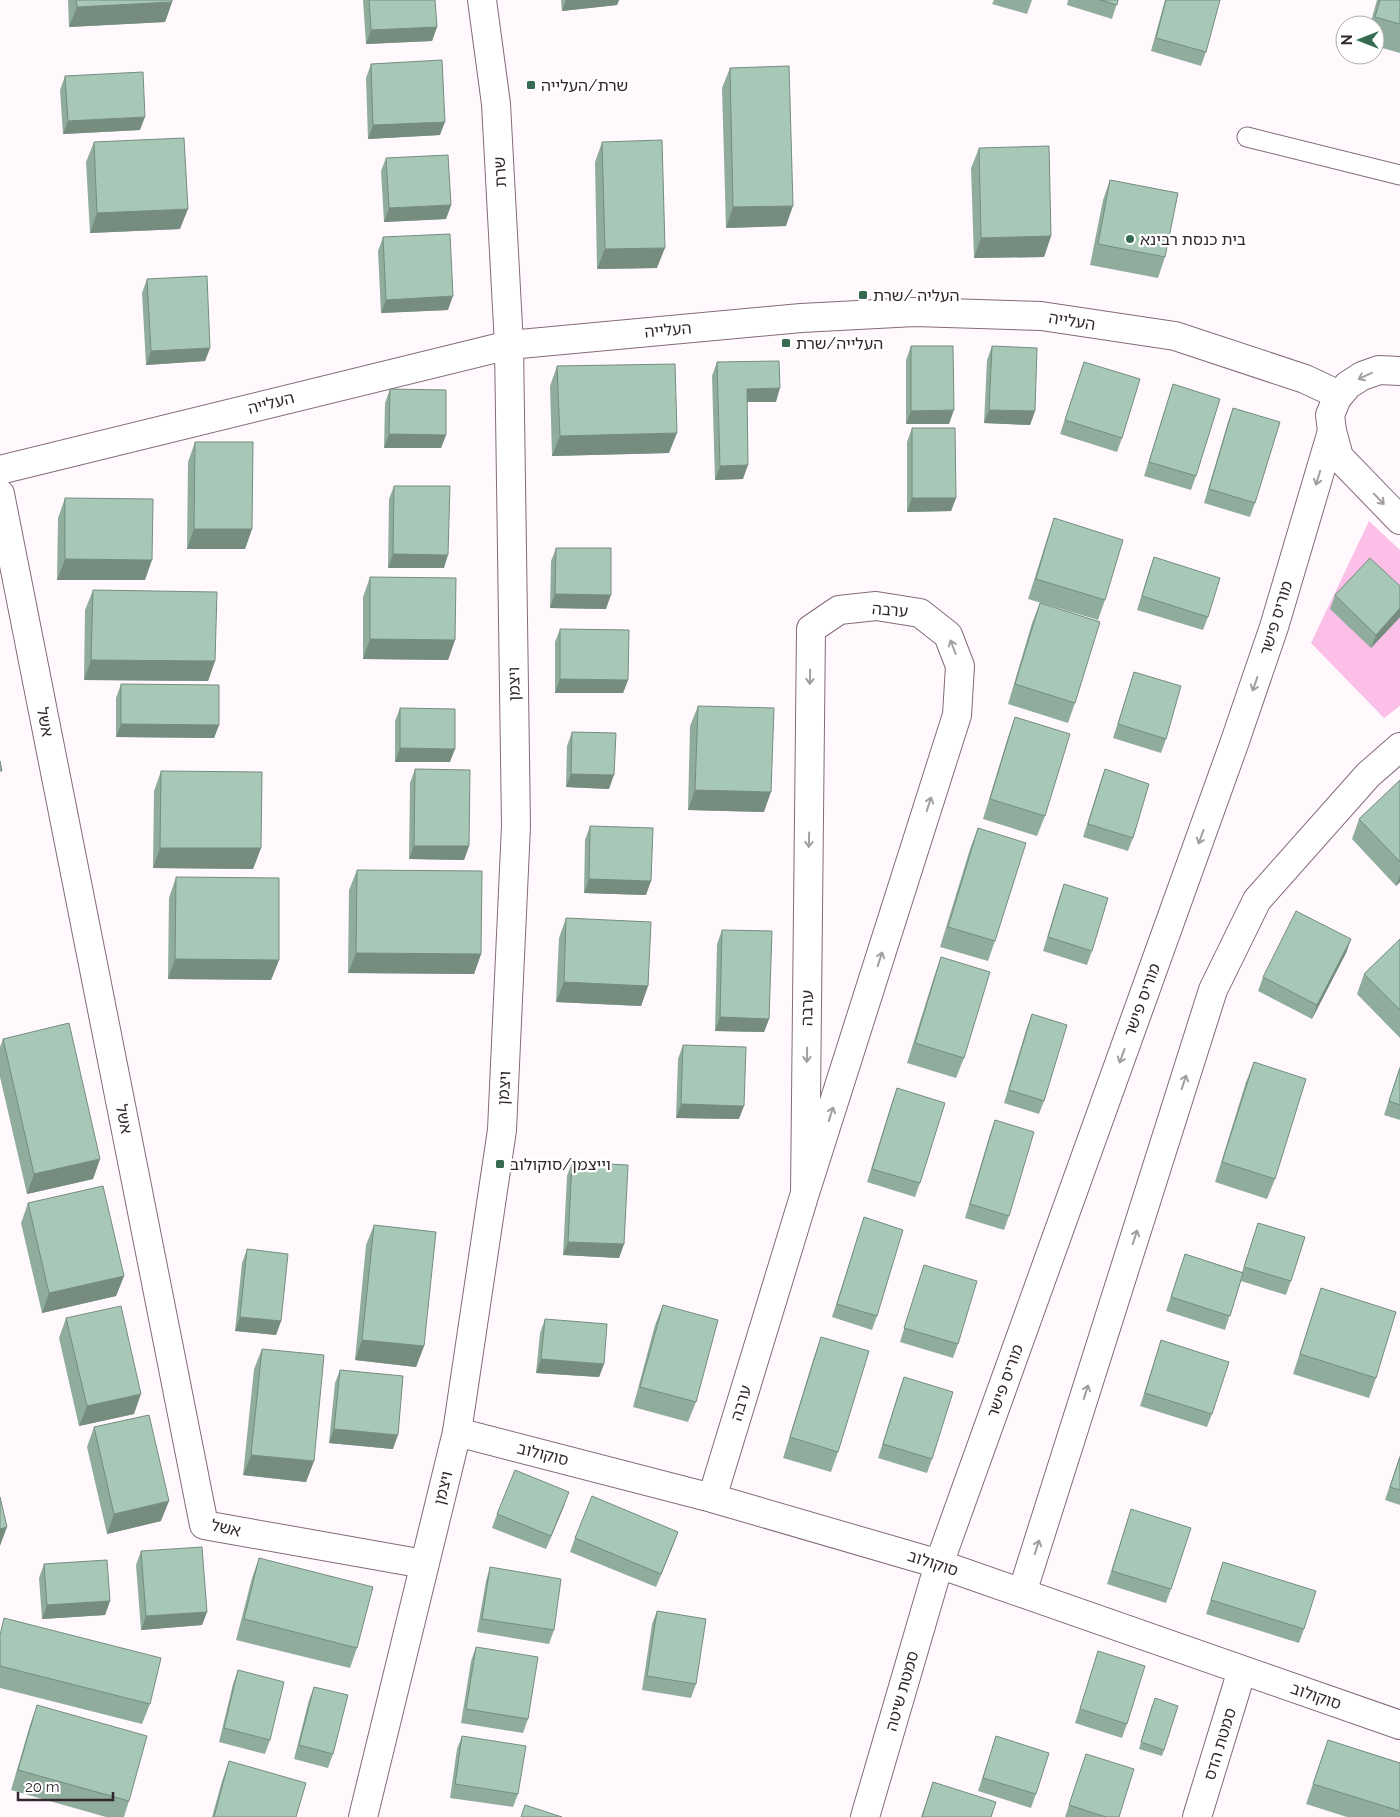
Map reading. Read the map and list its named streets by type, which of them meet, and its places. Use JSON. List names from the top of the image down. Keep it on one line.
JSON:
{"streets":{"street":["שרת","העלייה","ערבה","מוריס פישר","ויצמן","אשל","סוקולוב","סמטת שיטה","סמטת הדס"]},"crossings":[["שרת","העלייה"],["שרת","ויצמן"],["העלייה","ויצמן"],["ערבה","סוקולוב"],["מוריס פישר","סוקולוב"],["מוריס פישר","סמטת שיטה"],["ויצמן","אשל"],["ויצמן","סוקולוב"],["סוקולוב","סמטת שיטה"],["סוקולוב","סמטת הדס"]],"places":{"transit":["שרת/העלייה","העליה /שרת","העלייה/שרת","וייצמן/סוקולוב"],"other":["בית כנסת רבינא"]},"scale_bar":"20 m","north":"left"}
